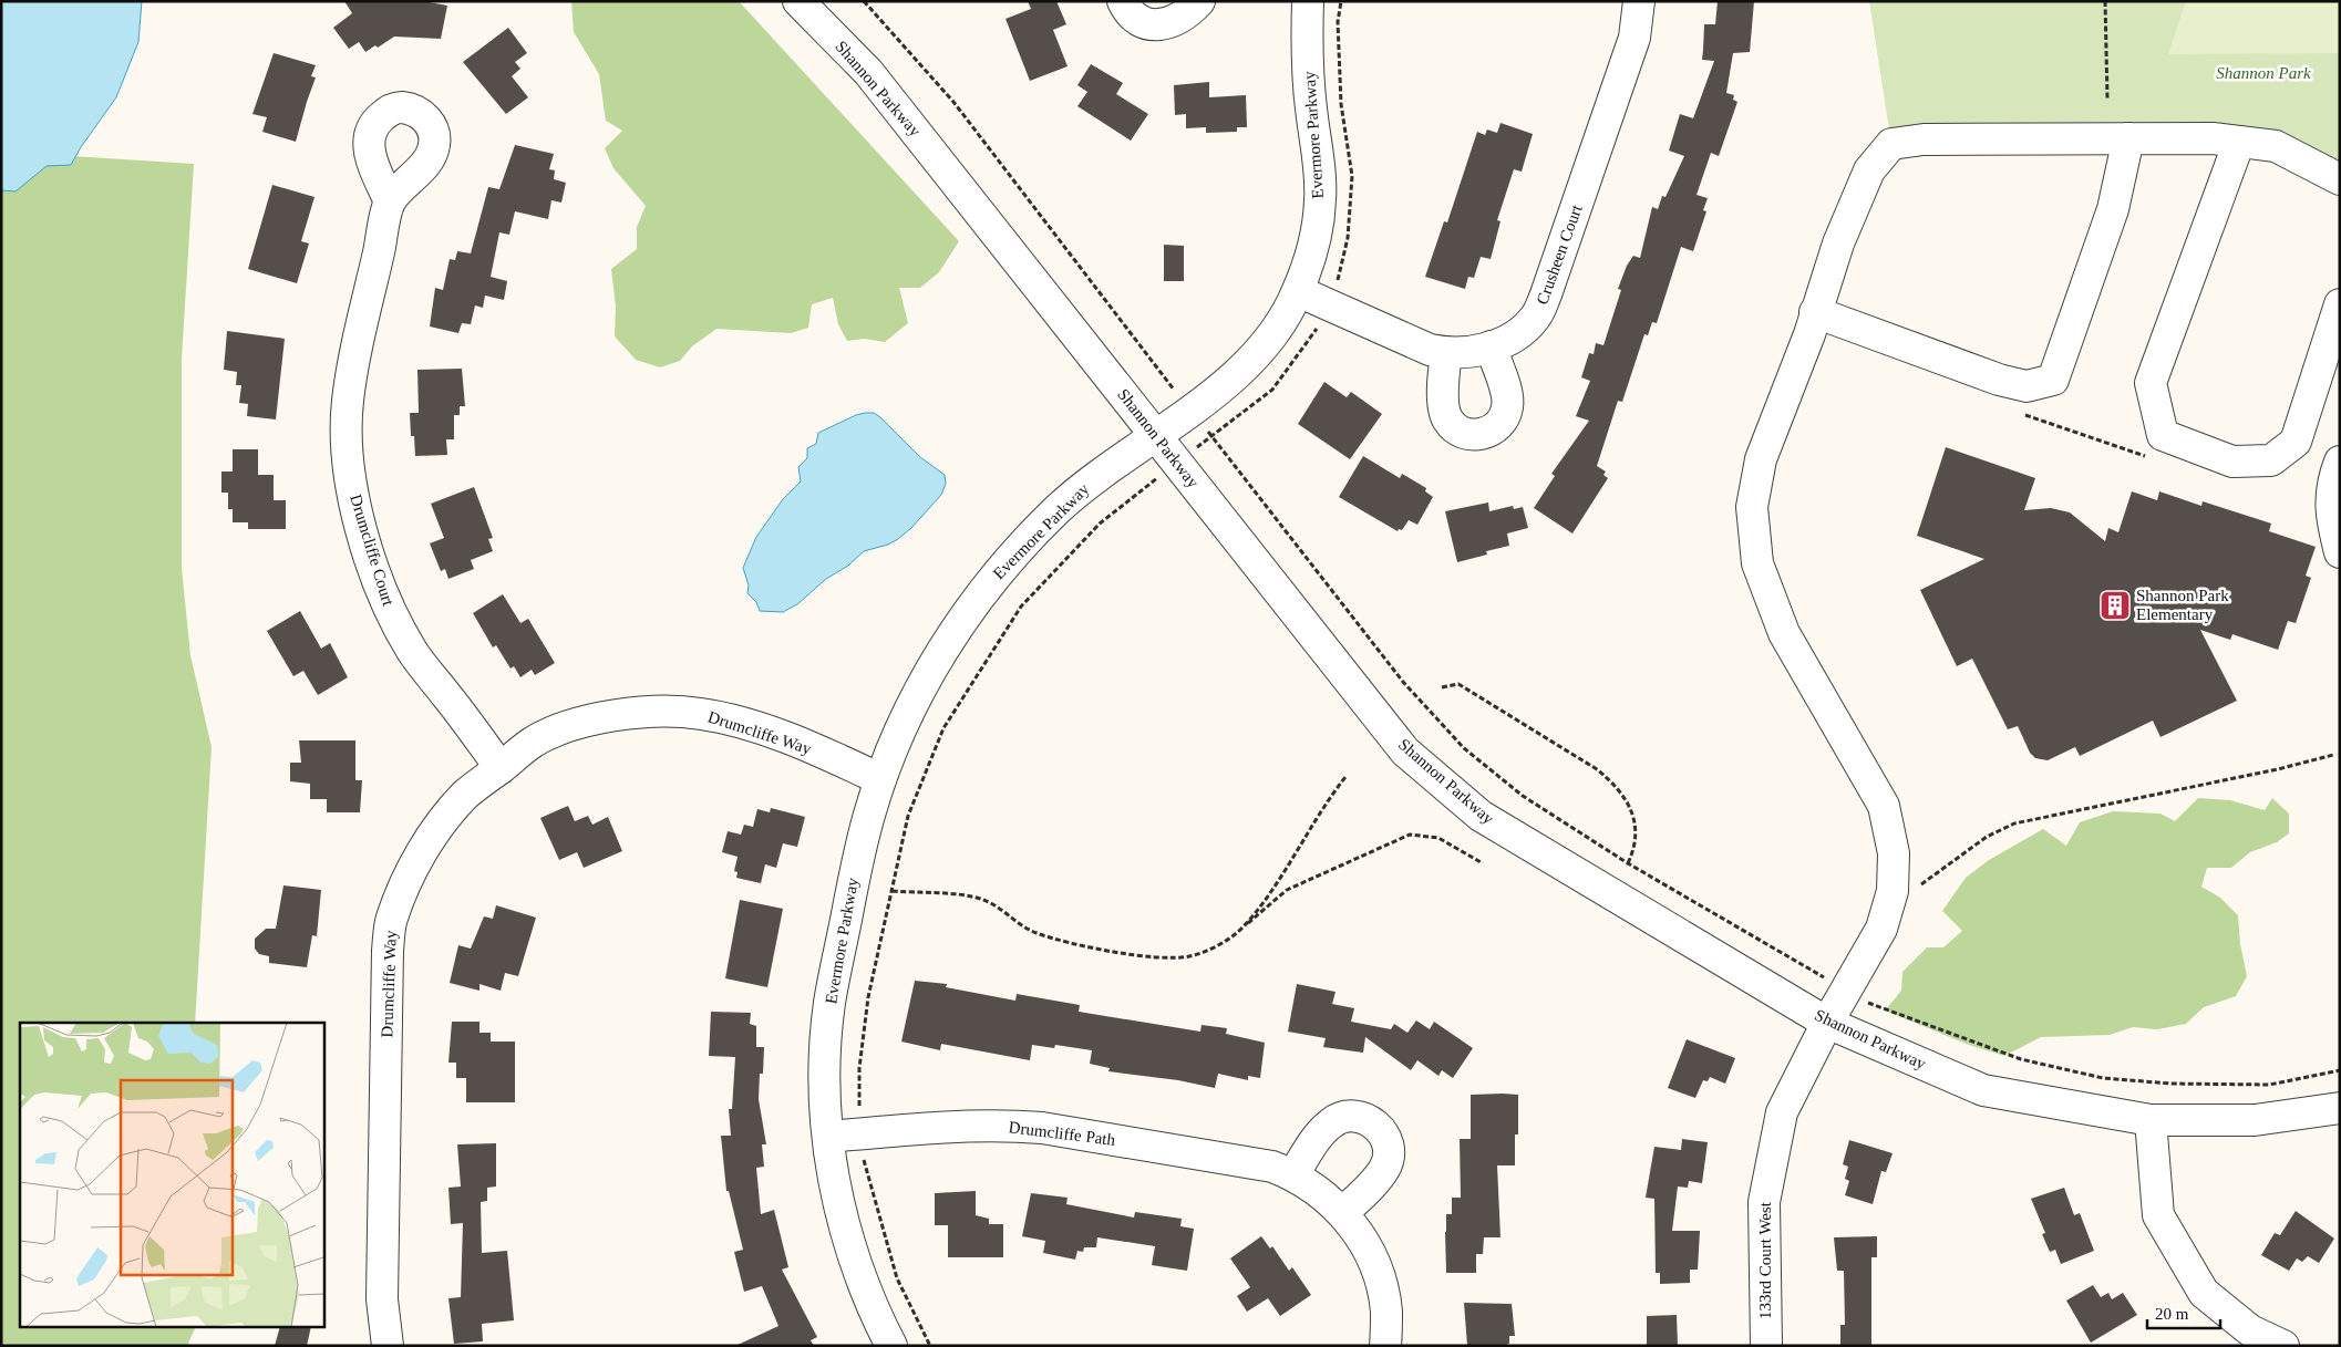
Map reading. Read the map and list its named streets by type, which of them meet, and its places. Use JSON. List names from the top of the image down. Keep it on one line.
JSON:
{"streets":{"street":["Shannon Parkway","Evermore Parkway","Crusheen Court","Drumcliffe Court","Drumcliffe Way","Drumcliffe Path","133rd Court West"]},"crossings":[["Shannon Parkway","Evermore Parkway"],["Shannon Parkway","133rd Court West"],["Evermore Parkway","Crusheen Court"],["Evermore Parkway","Drumcliffe Way"],["Evermore Parkway","Drumcliffe Path"],["Drumcliffe Court","Drumcliffe Way"]],"parks":["Shannon Park"],"places":{"building":["Shannon Park Elementary"]},"scale_bar":"20 m"}
